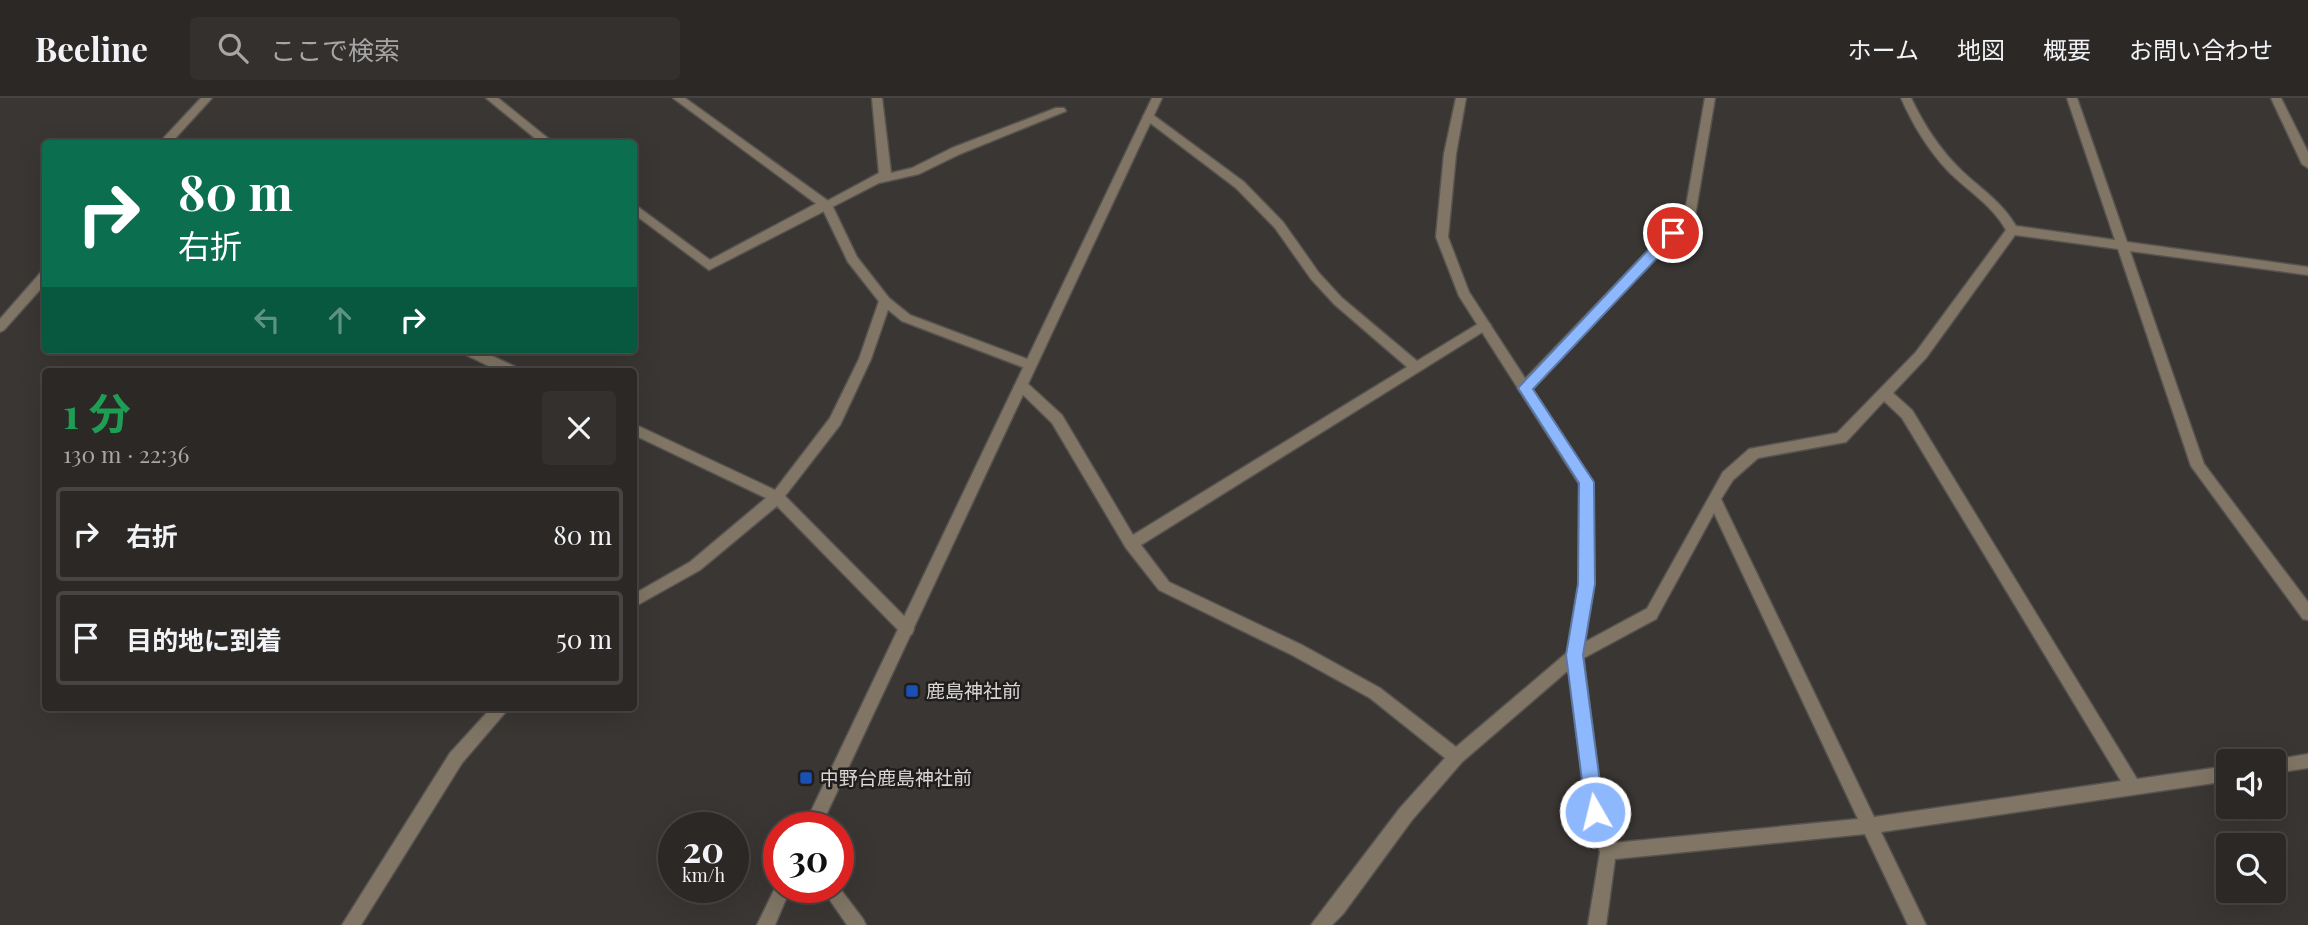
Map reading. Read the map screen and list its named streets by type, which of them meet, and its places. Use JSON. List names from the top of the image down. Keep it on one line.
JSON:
{"places":{"transit":["鹿島神社前","中野台鹿島神社前"]},"page":{"header":"Beeline","search":"ここで検索","nav":["ホーム","地図","概要","お問い合わせ"],"turn":["80 m","右折"],"heading":["1 分","130 m · 22:36"],"list":[{"name":"右折","value":"80 m"},{"name":"目的地に到着","value":"50 m"}],"speed":"20 km/h","limit":"30"}}
